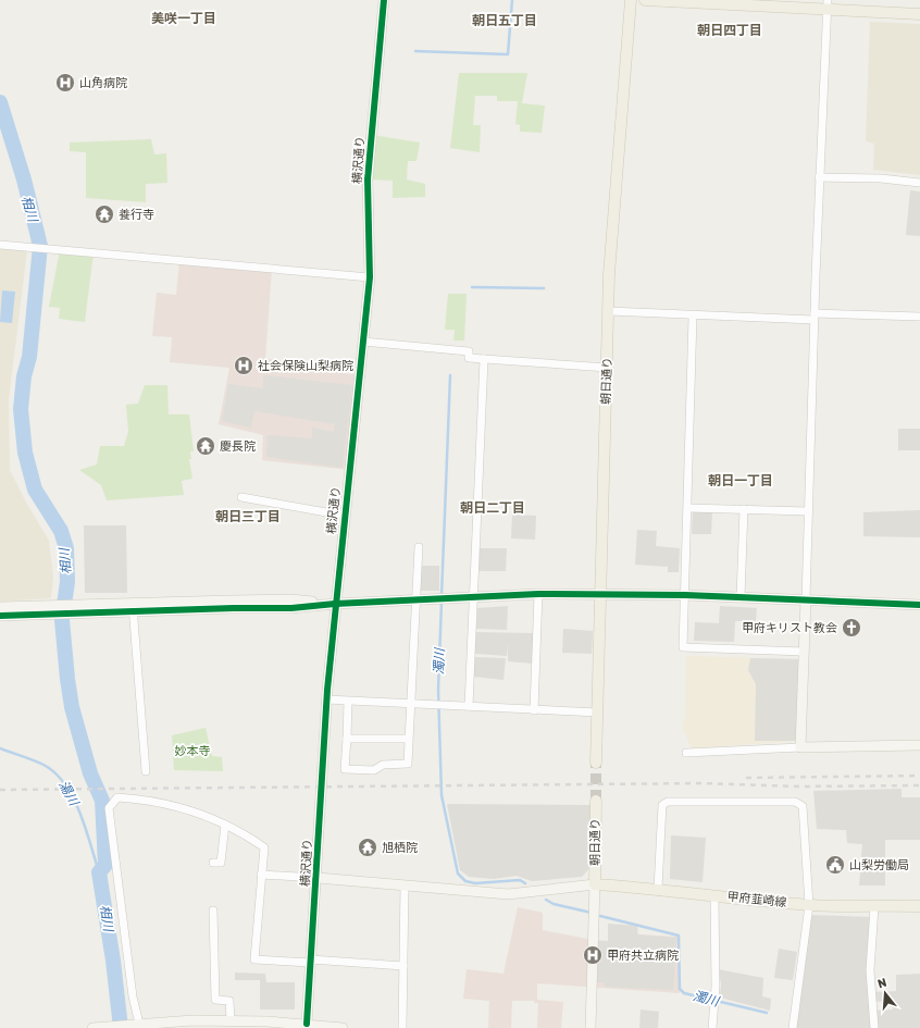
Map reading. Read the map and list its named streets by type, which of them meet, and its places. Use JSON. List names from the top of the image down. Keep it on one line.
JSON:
{"streets":{"main road":["朝日通り","甲府韮崎線"],"street":["横沢通り"]},"crossings":[["朝日通り","甲府韮崎線"]],"districts":["美咲一丁目","朝日五丁目","朝日四丁目","朝日一丁目","朝日二丁目","朝日三丁目"],"water":["相川","濁川","湯川"],"parks":["妙本寺"],"places":{"hospital":["山角病院","社会保険山梨病院","甲府共立病院"],"temple":["養行寺","慶長院","旭栖院"],"church":["甲府キリスト教会"],"public building":["山梨労働局"]},"north":"top"}
